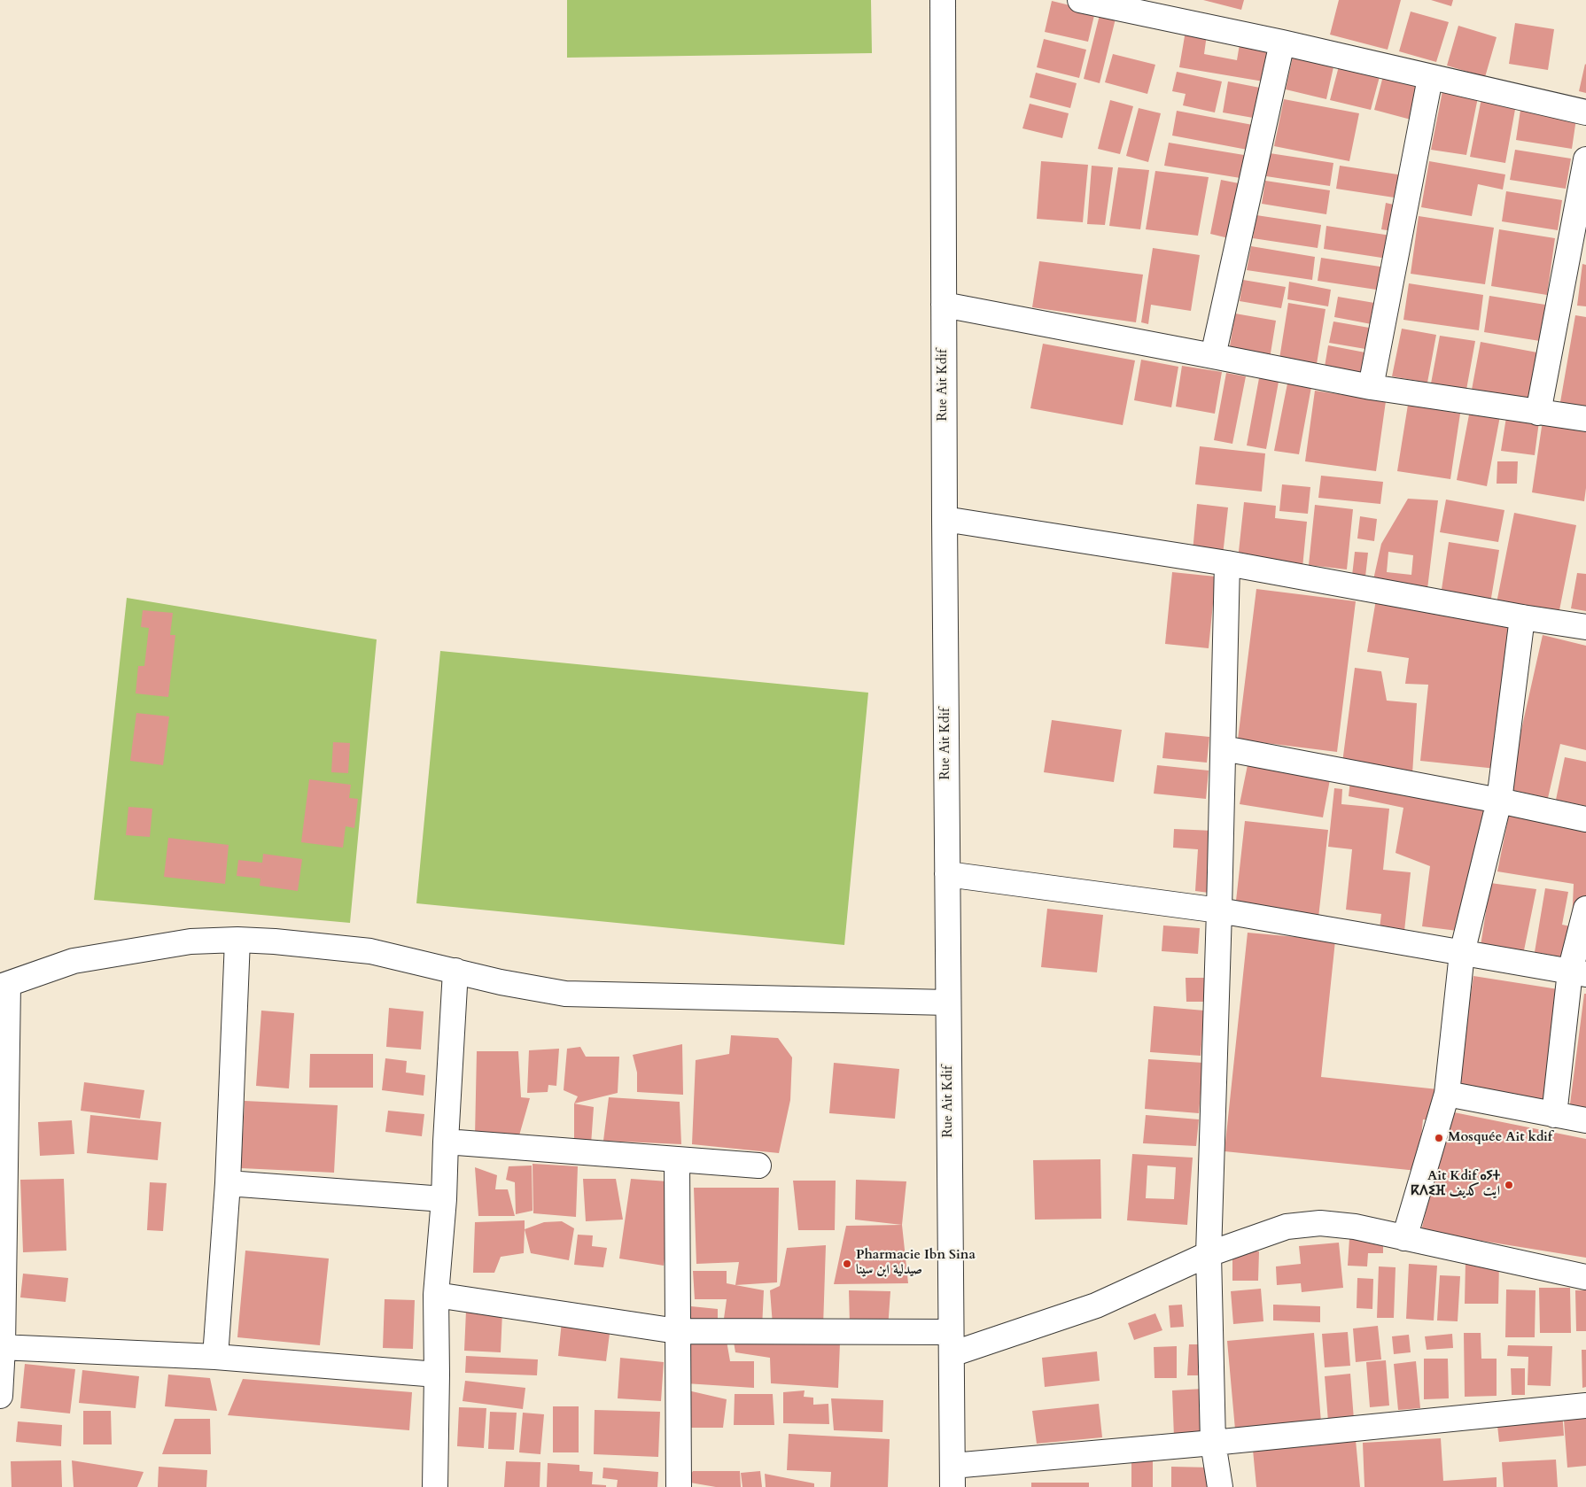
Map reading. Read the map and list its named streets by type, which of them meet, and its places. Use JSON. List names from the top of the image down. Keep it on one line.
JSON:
{"streets":{"street":["Rue Ait Kdif"]},"places":["Mosquée Ait kdif","Ait Kdif ⴰⵢⵜ ⴽⴷⵉⴼ ايت كديف","Pharmacie Ibn Sina صيدلية ابن سينا"]}
